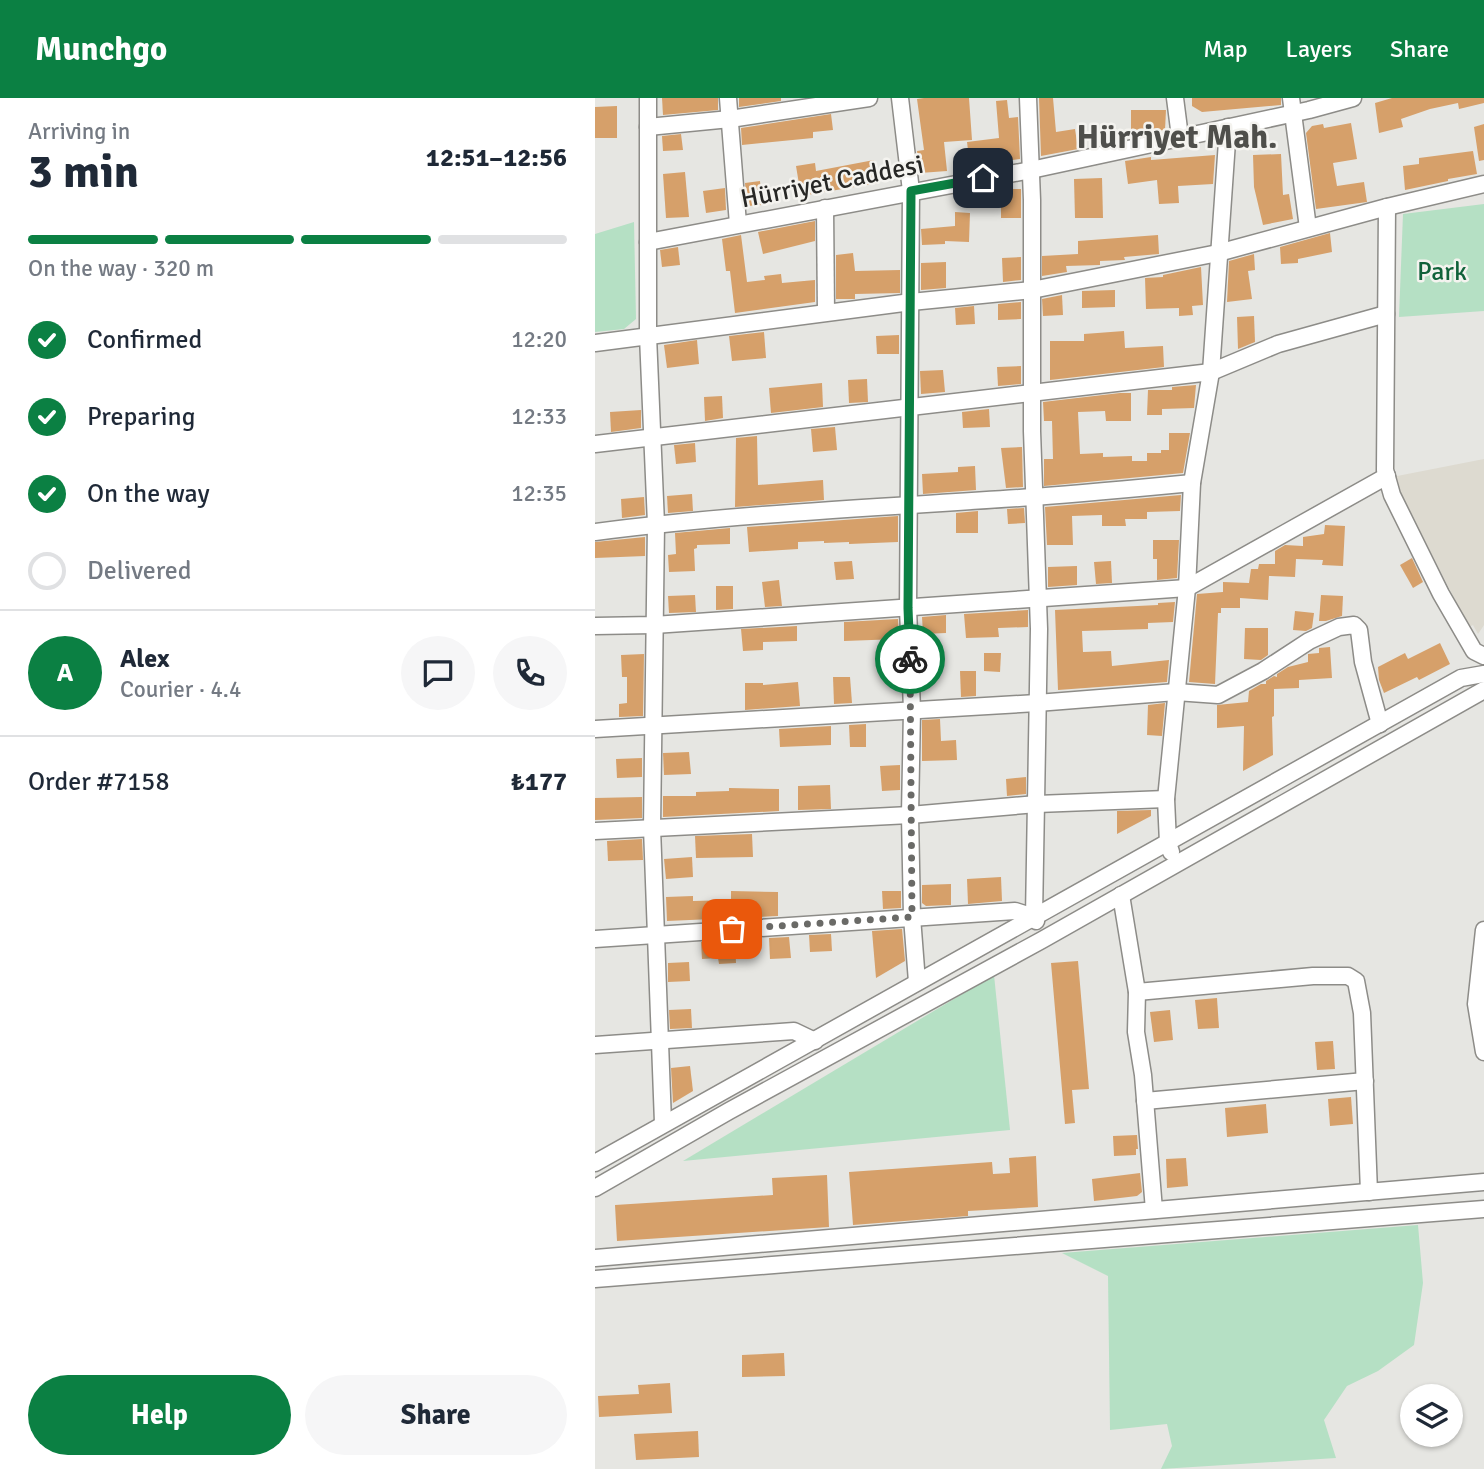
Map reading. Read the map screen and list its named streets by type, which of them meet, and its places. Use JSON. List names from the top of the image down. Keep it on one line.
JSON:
{"streets":{"street":["Hürriyet Caddesi"]},"districts":["Hürriyet Mah."],"parks":["Park"],"page":{"header":"Munchgo","nav":["Map","Layers","Share"],"heading":["3 min","Arriving in","12:51–12:56"],"panel":["Alex","Courier · 4.4","Order #7158","₺177"],"bar":"On the way · 320 m","list":[["Confirmed","12:20"],["Preparing","12:33"],["On the way","12:35"],"Delivered"],"round":"A","buttons":["Help","Share"]}}
